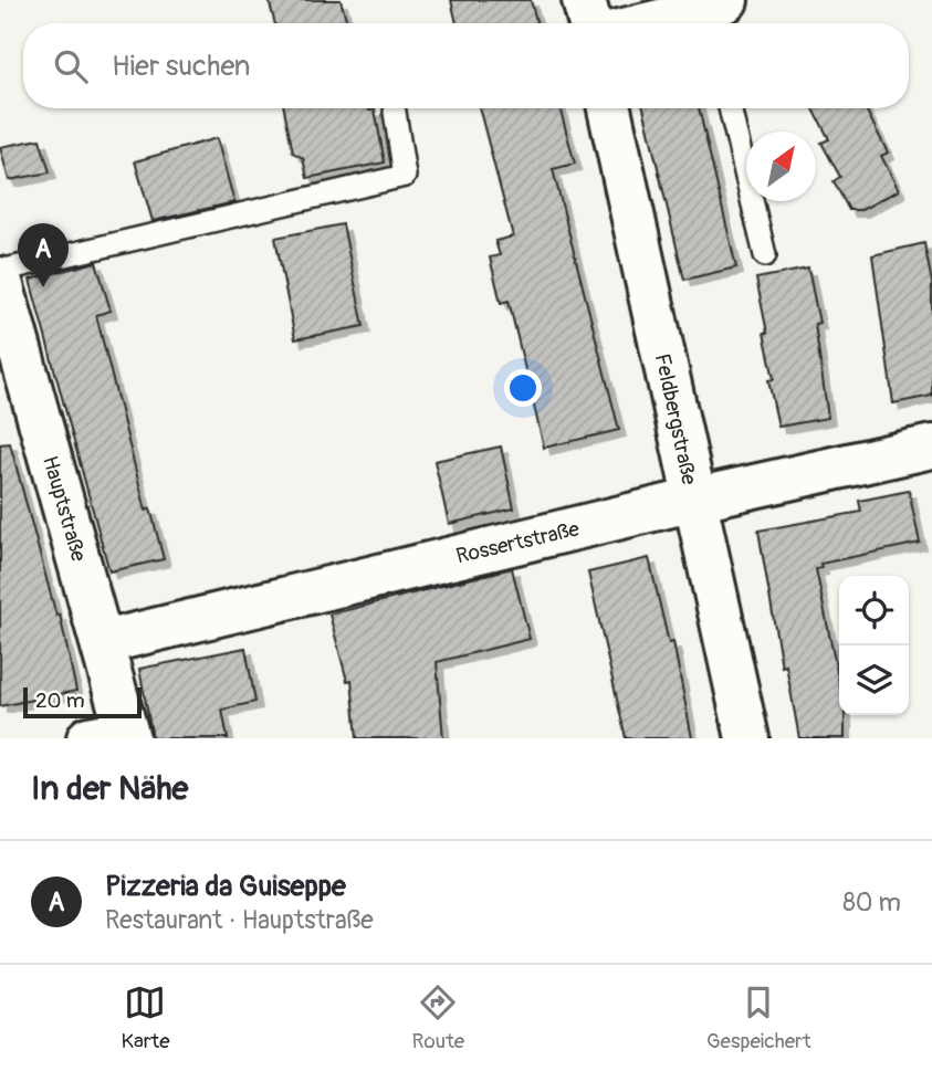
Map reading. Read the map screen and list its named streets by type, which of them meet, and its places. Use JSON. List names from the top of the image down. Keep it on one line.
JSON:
{"streets":{"street":["Feldbergstraße","Hauptstraße","Rossertstraße"]},"crossings":[["Feldbergstraße","Rossertstraße"],["Hauptstraße","Rossertstraße"]],"scale_bar":"20 m","north":"top right","page":{"search":"Hier suchen","pins":"A","scale":"20 m","heading":"In der Nähe","list":[{"mark":"A","name":"Pizzeria da Guiseppe","note":"Restaurant · Hauptstraße","value":"80 m"}],"nav":["Karte","Route","Gespeichert"]}}
